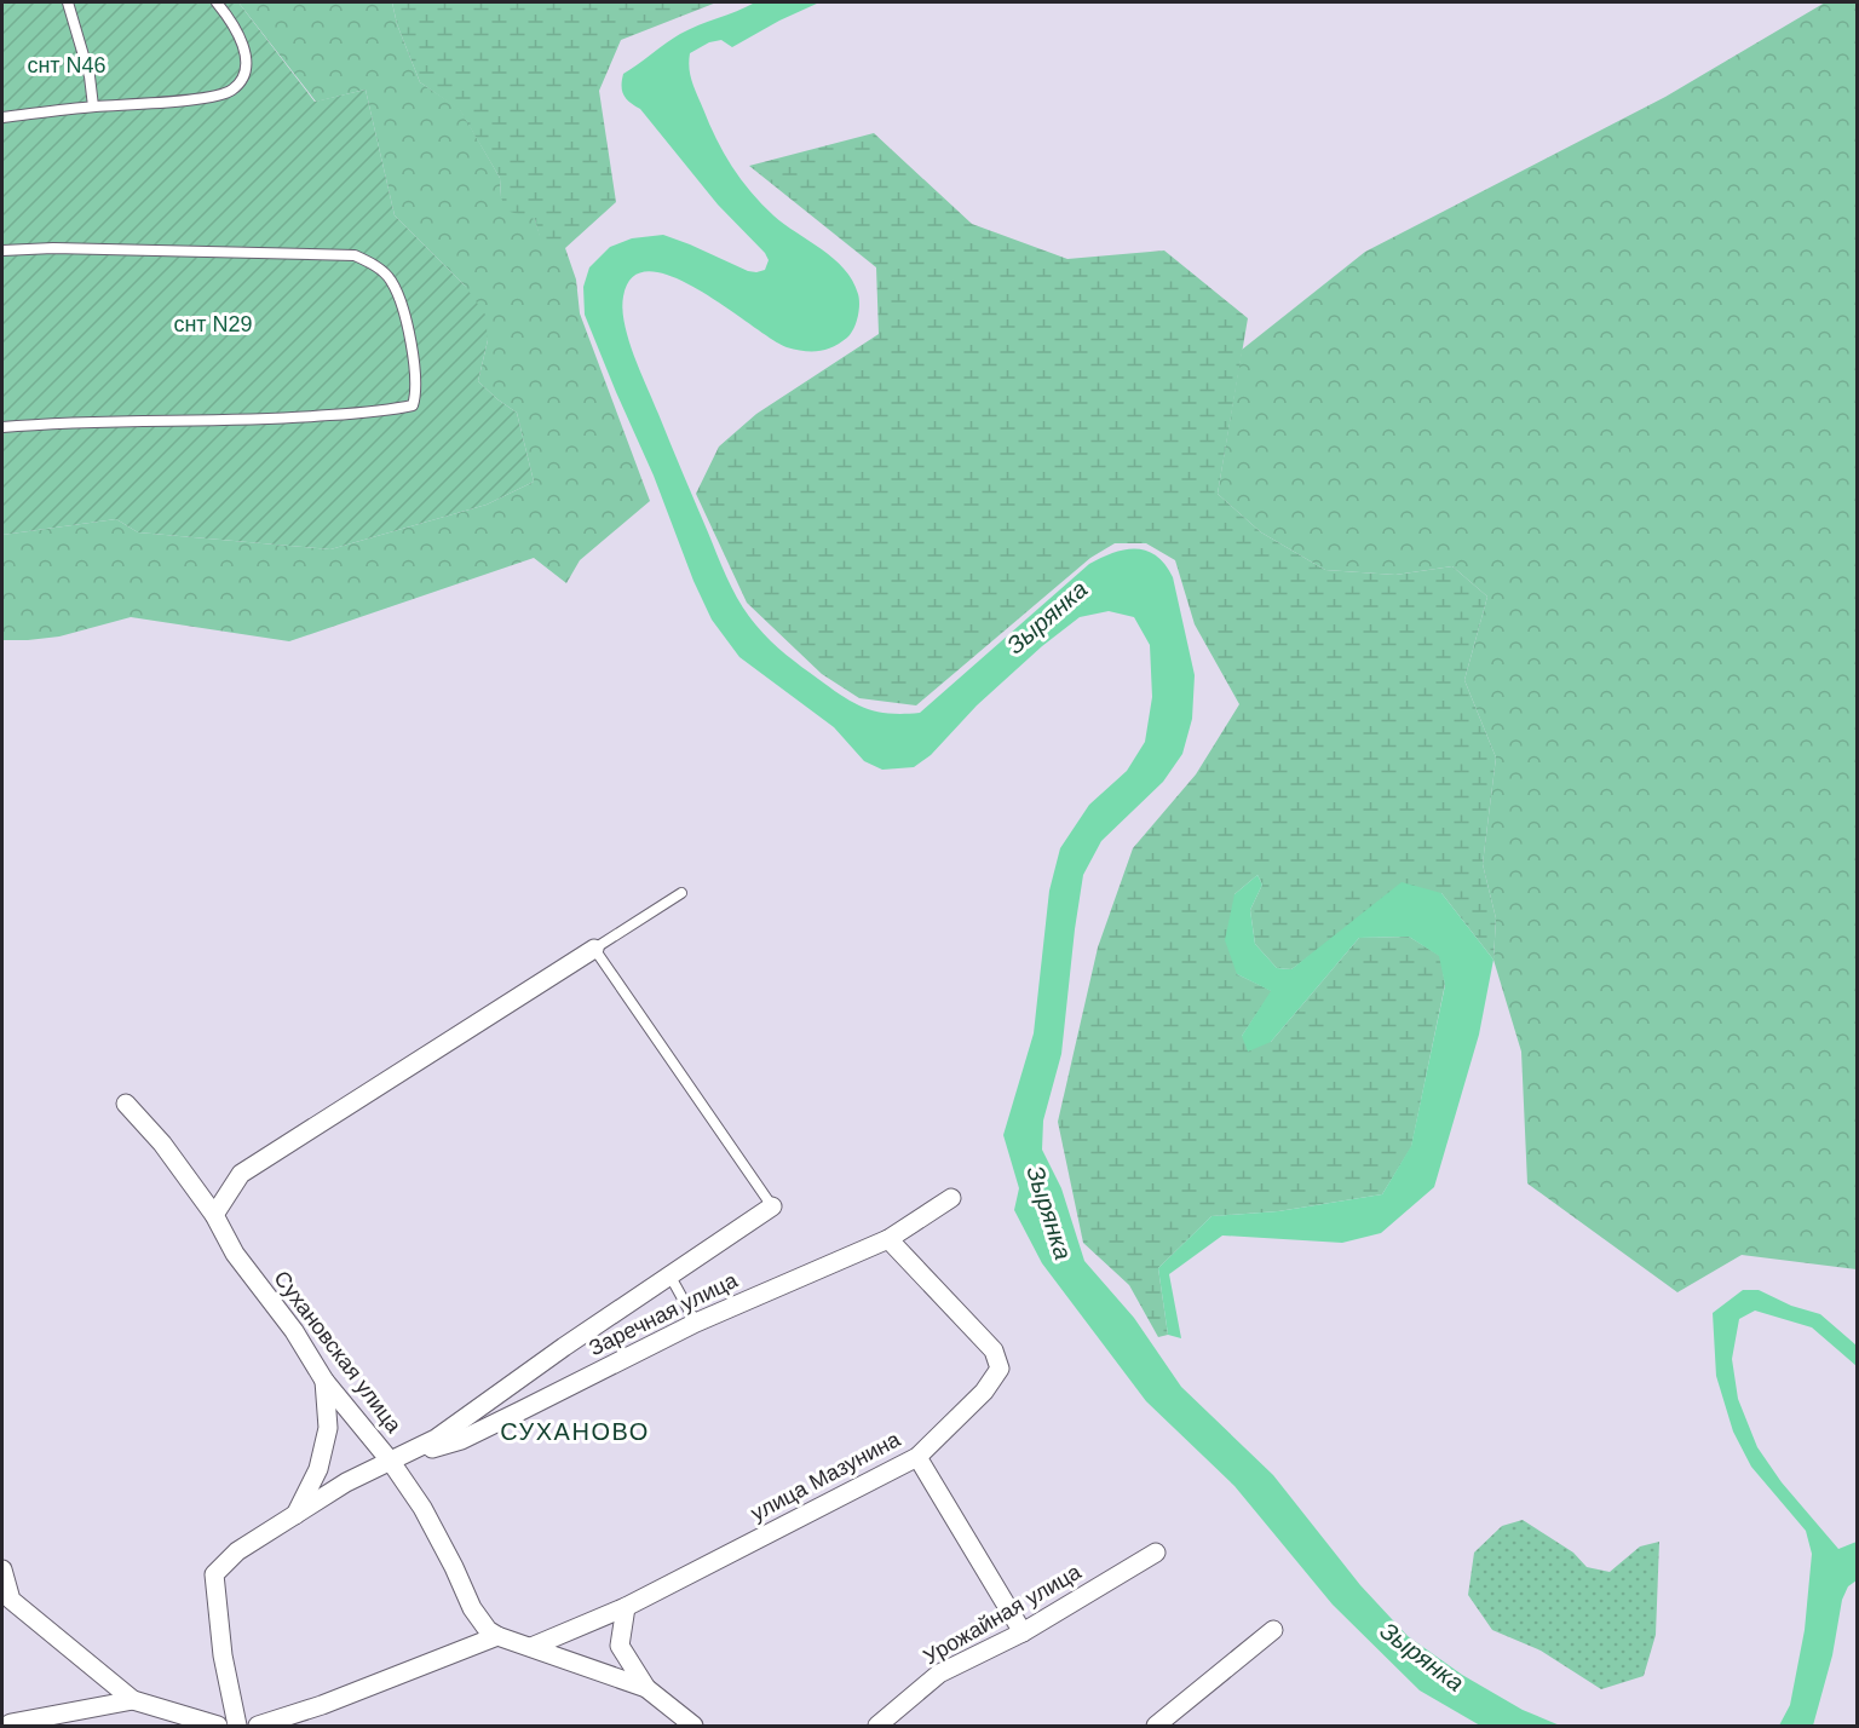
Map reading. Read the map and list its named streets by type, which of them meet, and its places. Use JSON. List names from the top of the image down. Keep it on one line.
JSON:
{"streets":{"street":["Заречная улица","Сухановская улица","улица Мазунина","Урожайная улица"]},"crossings":[["Заречная улица","Сухановская улица"],["Заречная улица","улица Мазунина"],["Сухановская улица","улица Мазунина"]],"districts":["СУХАНОВО"],"water":["Зырянка"],"parks":["снт N46","снт N29"]}
